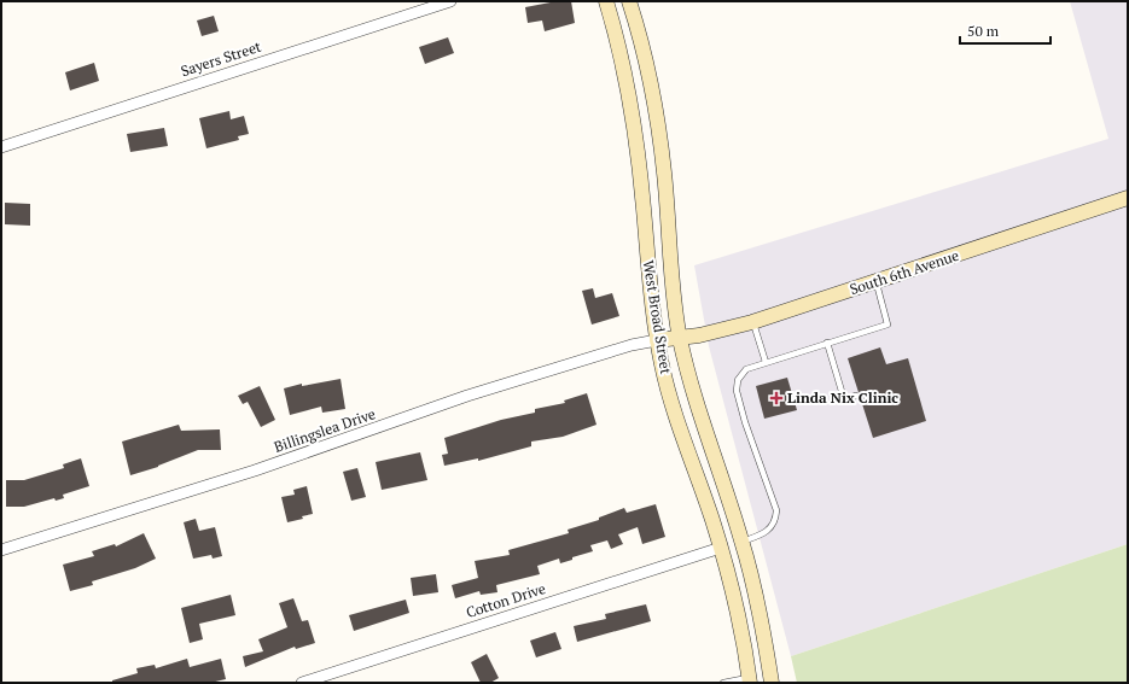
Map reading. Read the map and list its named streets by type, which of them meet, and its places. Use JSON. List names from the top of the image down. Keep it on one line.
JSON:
{"streets":{"main road":["South 6th Avenue","West Broad Street"],"street":["Sayers Street","Billingslea Drive","Cotton Drive"]},"crossings":[["South 6th Avenue","West Broad Street"],["South 6th Avenue","Billingslea Drive"],["West Broad Street","Billingslea Drive"],["West Broad Street","Cotton Drive"]],"places":{"health":["Linda Nix Clinic"]},"scale_bar":"50 m"}
